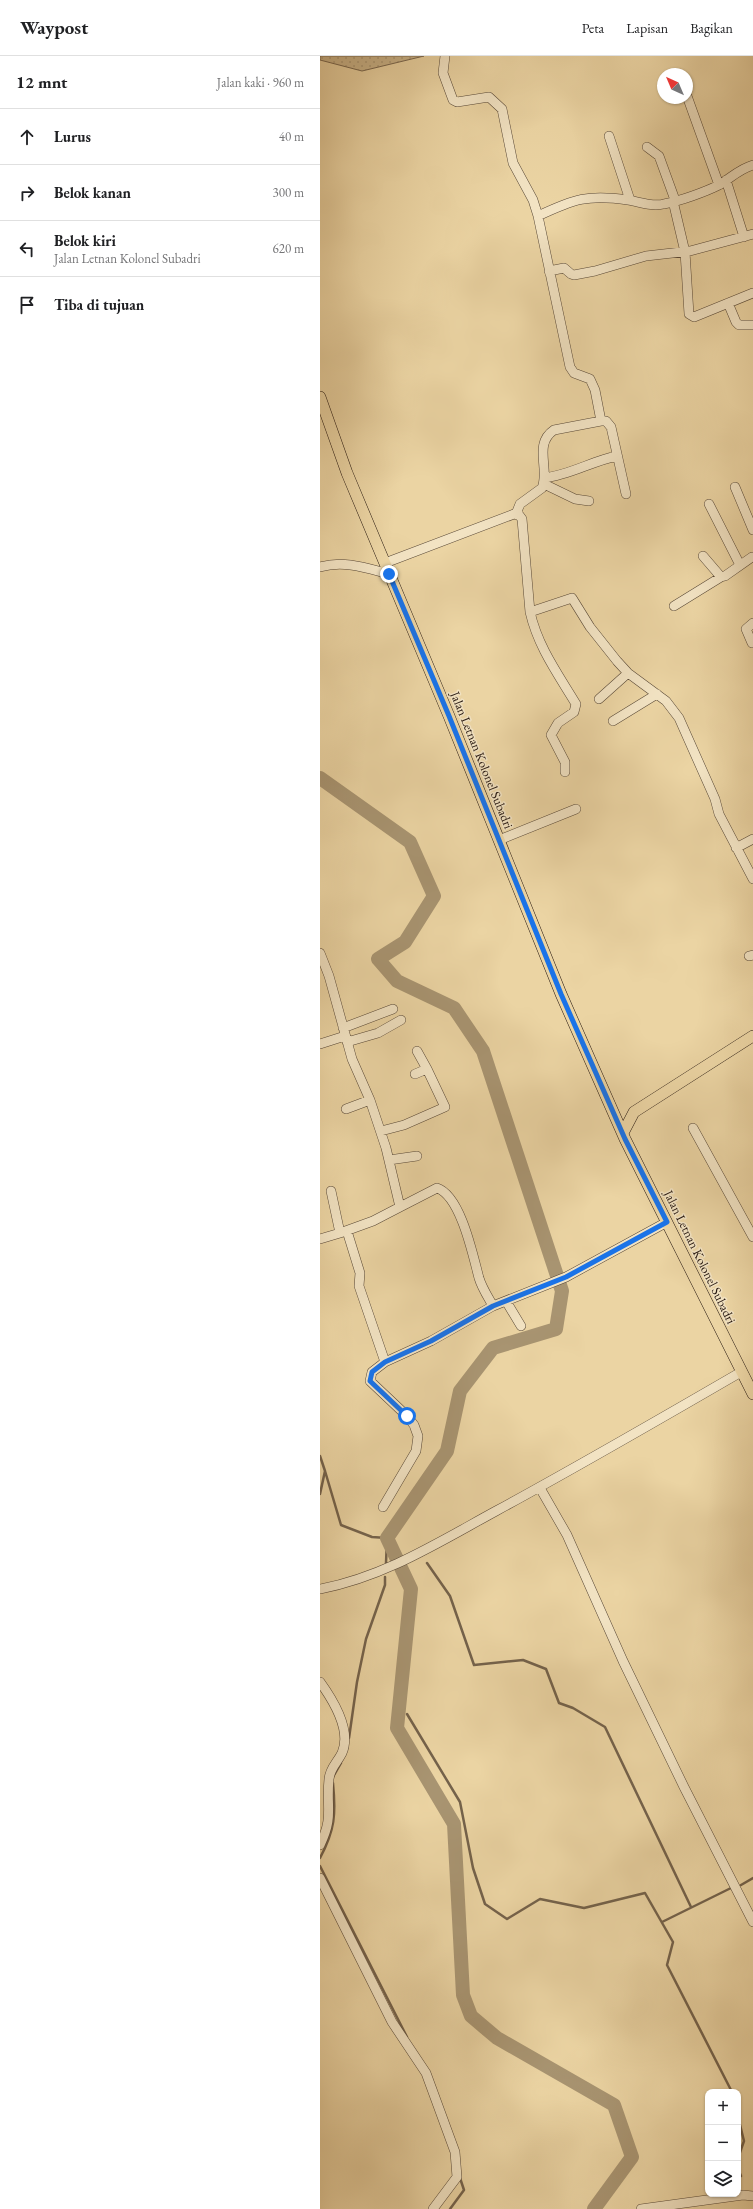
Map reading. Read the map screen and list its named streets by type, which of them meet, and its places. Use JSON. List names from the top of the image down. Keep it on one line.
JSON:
{"streets":{"main road":["Jalan Letnan Kolonel Subadri"]},"north":"top left","page":{"header":"Waypost","nav":["Peta","Lapisan","Bagikan"],"heading":["12 mnt","Jalan kaki · 960 m"],"list":[["Lurus","40 m"],["Belok kanan","300 m"],["Belok kiri","Jalan Letnan Kolonel Subadri","620 m"],"Tiba di tujuan"],"map_buttons":["+","−"]}}
